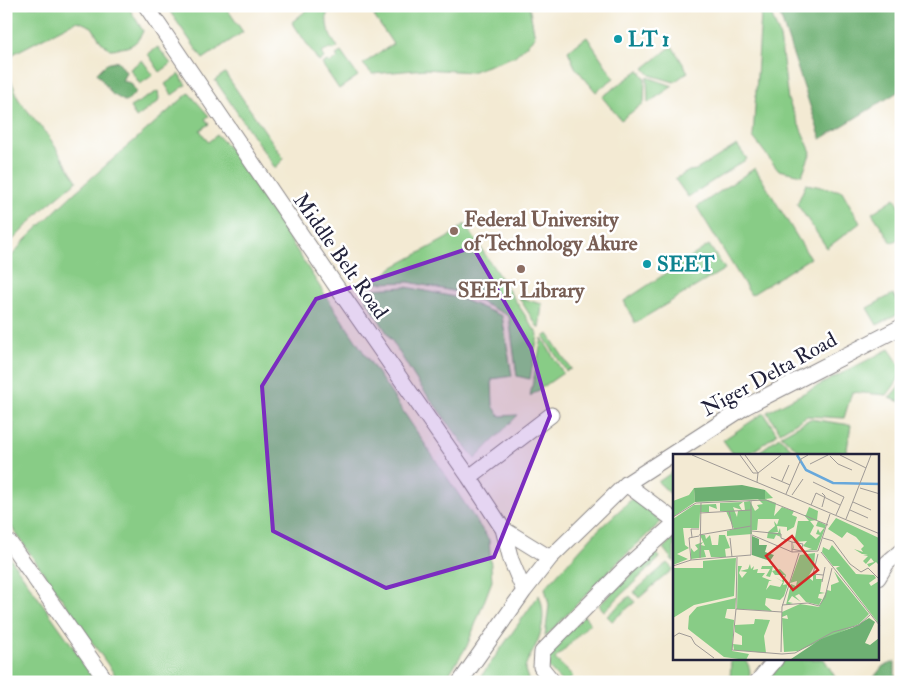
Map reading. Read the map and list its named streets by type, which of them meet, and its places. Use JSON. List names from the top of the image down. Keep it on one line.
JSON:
{"streets":{"street":["Middle Belt Road","Niger Delta Road"]},"crossings":[["Middle Belt Road","Niger Delta Road"]],"places":["LT 1","Federal University of Technology Akure","SEET","SEET Library"]}
